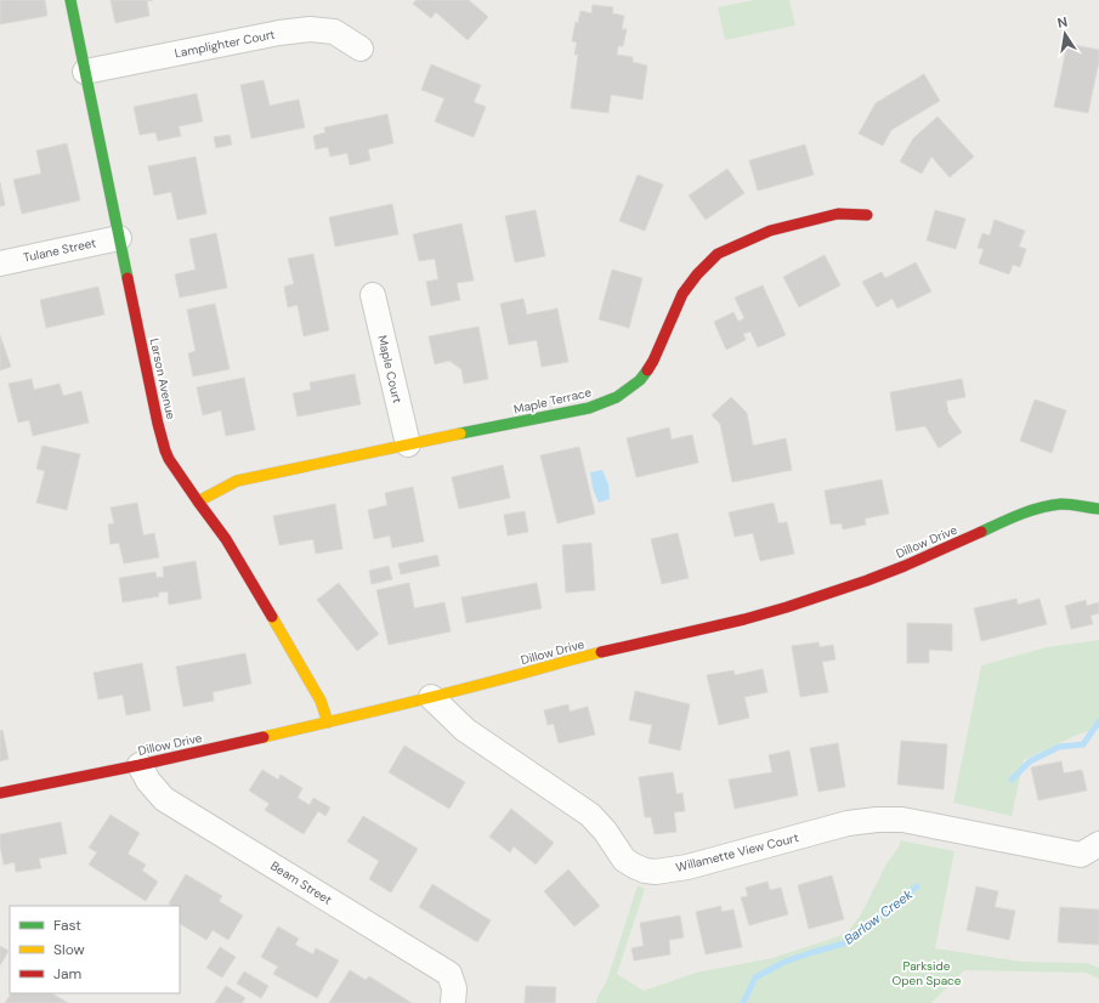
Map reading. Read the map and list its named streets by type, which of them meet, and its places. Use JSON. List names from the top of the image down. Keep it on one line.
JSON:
{"streets":{"street":["Lamplighter Court","Tulane Street","Maple Court","Larson Avenue","Maple Terrace","Dillow Drive","Willamette View Court","Beam Street"]},"crossings":[["Lamplighter Court","Larson Avenue"],["Tulane Street","Larson Avenue"],["Maple Court","Maple Terrace"],["Larson Avenue","Maple Terrace"],["Larson Avenue","Dillow Drive"],["Dillow Drive","Willamette View Court"],["Dillow Drive","Beam Street"]],"water":["Barlow Creek"],"parks":["Parkside Open Space"],"legend":["Fast","Slow","Jam"],"north":"top"}
